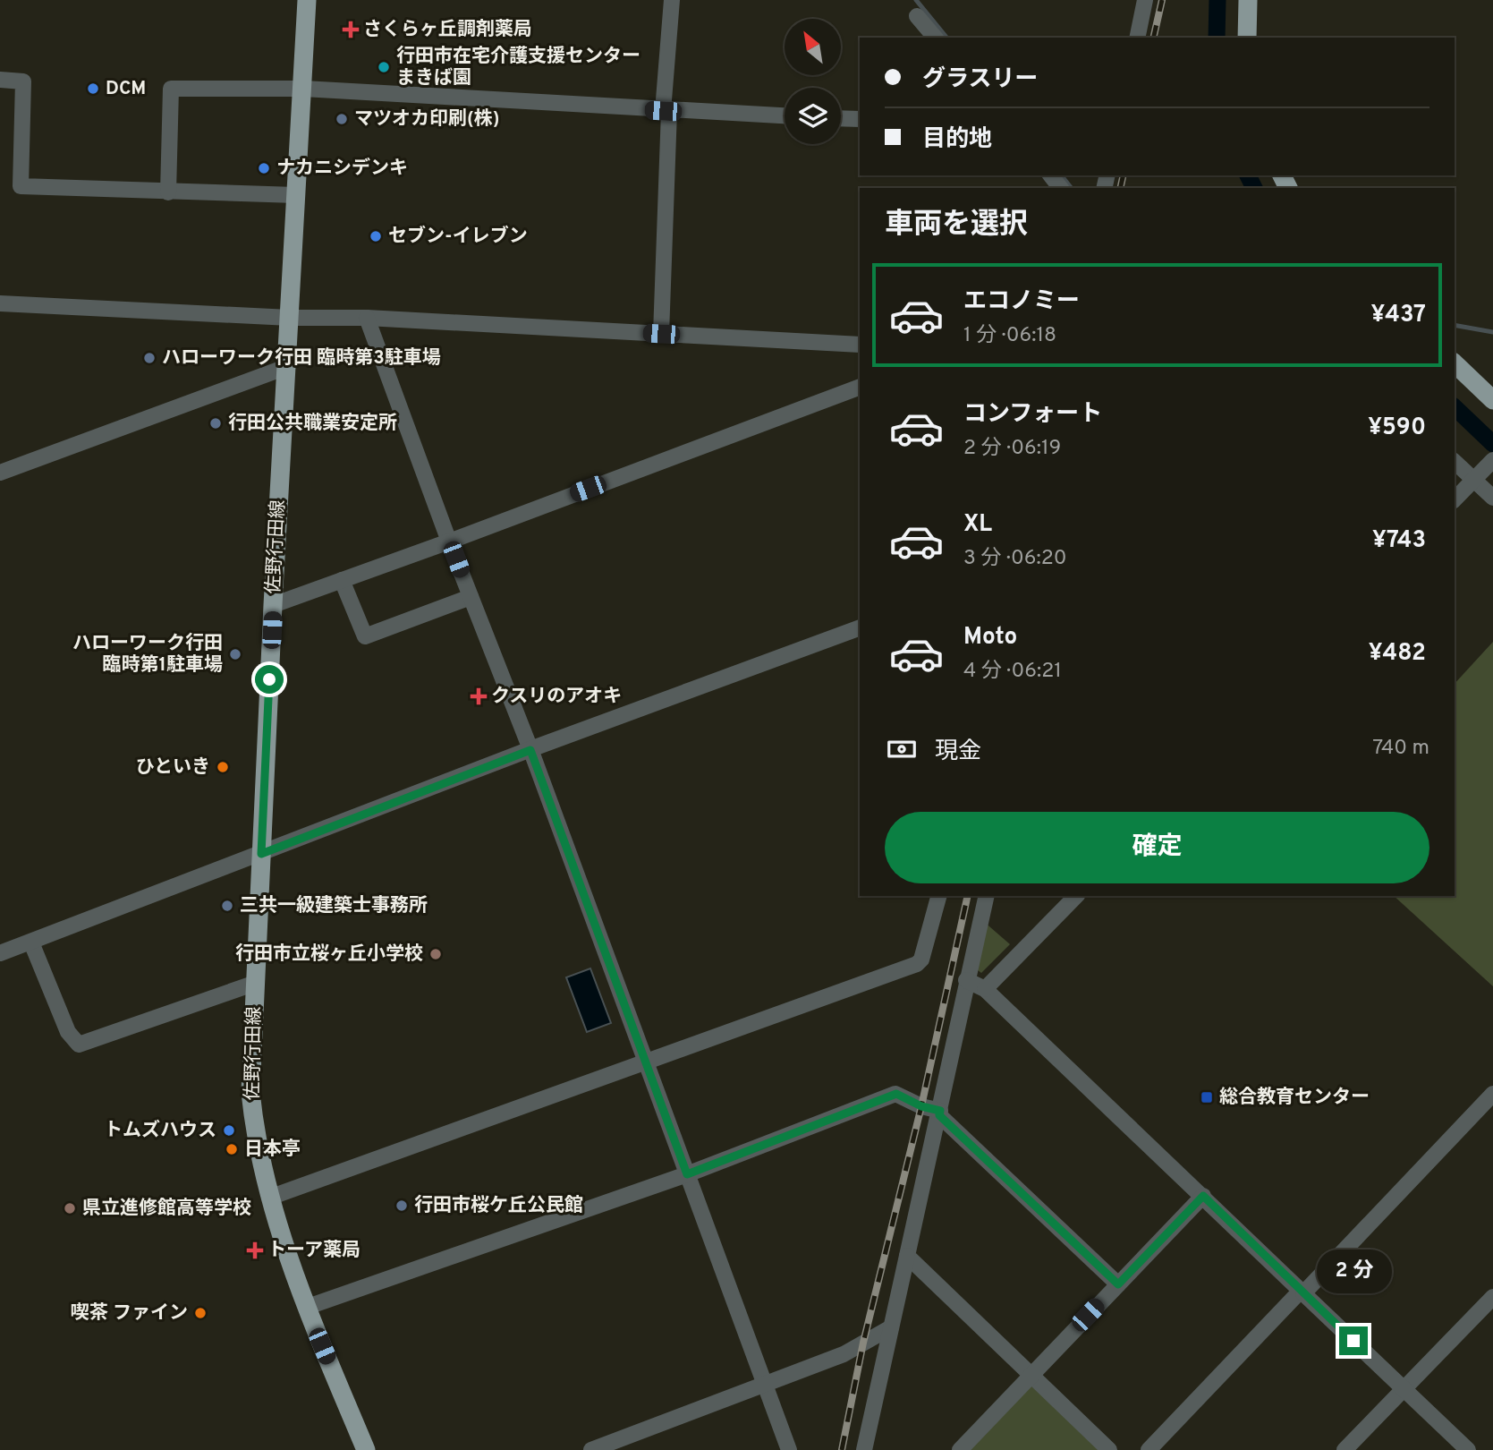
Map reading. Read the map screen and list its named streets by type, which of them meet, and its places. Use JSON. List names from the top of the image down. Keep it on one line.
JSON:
{"streets":{"main road":["佐野行田線"]},"places":{"health":["さくらヶ丘調剤薬局","クスリのアオキ","トーア薬局"],"other":["行田市在宅介護支援センター まきば園","DCM","マツオカ印刷(株)","ナカニシデンキ","セブン-イレブン","ハローワーク行田 臨時第3駐車場","行田公共職業安定所","ハローワーク行田 臨時第1駐車場","ひといき","三共一級建築士事務所","行田市立桜ヶ丘小学校","トムズハウス","日本亭","行田市桜ケ丘公民館","県立進修館高等学校","喫茶 ファイン"],"transit":["総合教育センター"]},"north":"top left","page":{"banner":["グラスリー","目的地"],"heading":"車両を選択","list":[{"name":"エコノミー","note":"1 分 · 06:18","value":"¥437"},{"name":"コンフォート","note":"2 分 · 06:19","value":"¥590"},{"name":"XL","note":"3 分 · 06:20","value":"¥743"},{"name":"Moto","note":"4 分 · 06:21","value":"¥482"}],"pay":["現金","740 m"],"buttons":"確定","bubble":"2 分"}}
